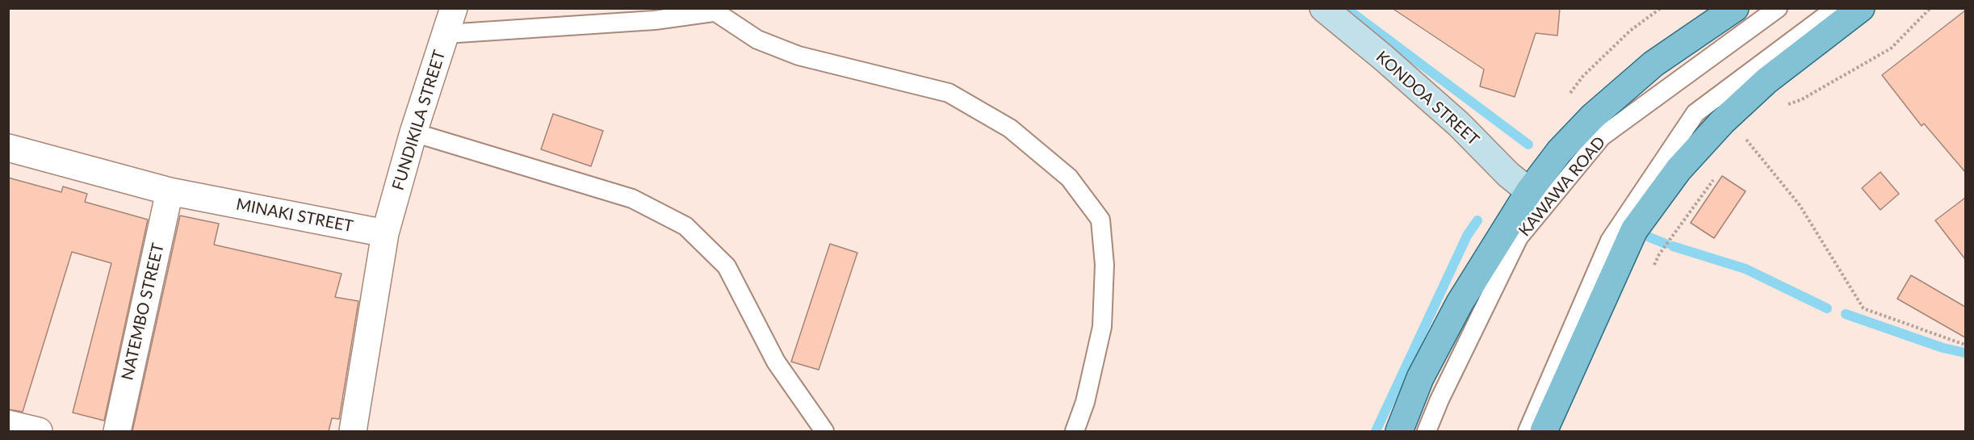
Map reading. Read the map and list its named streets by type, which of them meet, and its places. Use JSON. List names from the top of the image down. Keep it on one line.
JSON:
{"streets":{"main road":["KAWAWA ROAD"],"street":["KONDOA STREET","FUNDIKILA STREET","MINAKI STREET","NATEMBO STREET"]},"crossings":[["KONDOA STREET","KAWAWA ROAD"],["FUNDIKILA STREET","MINAKI STREET"],["MINAKI STREET","NATEMBO STREET"]]}
